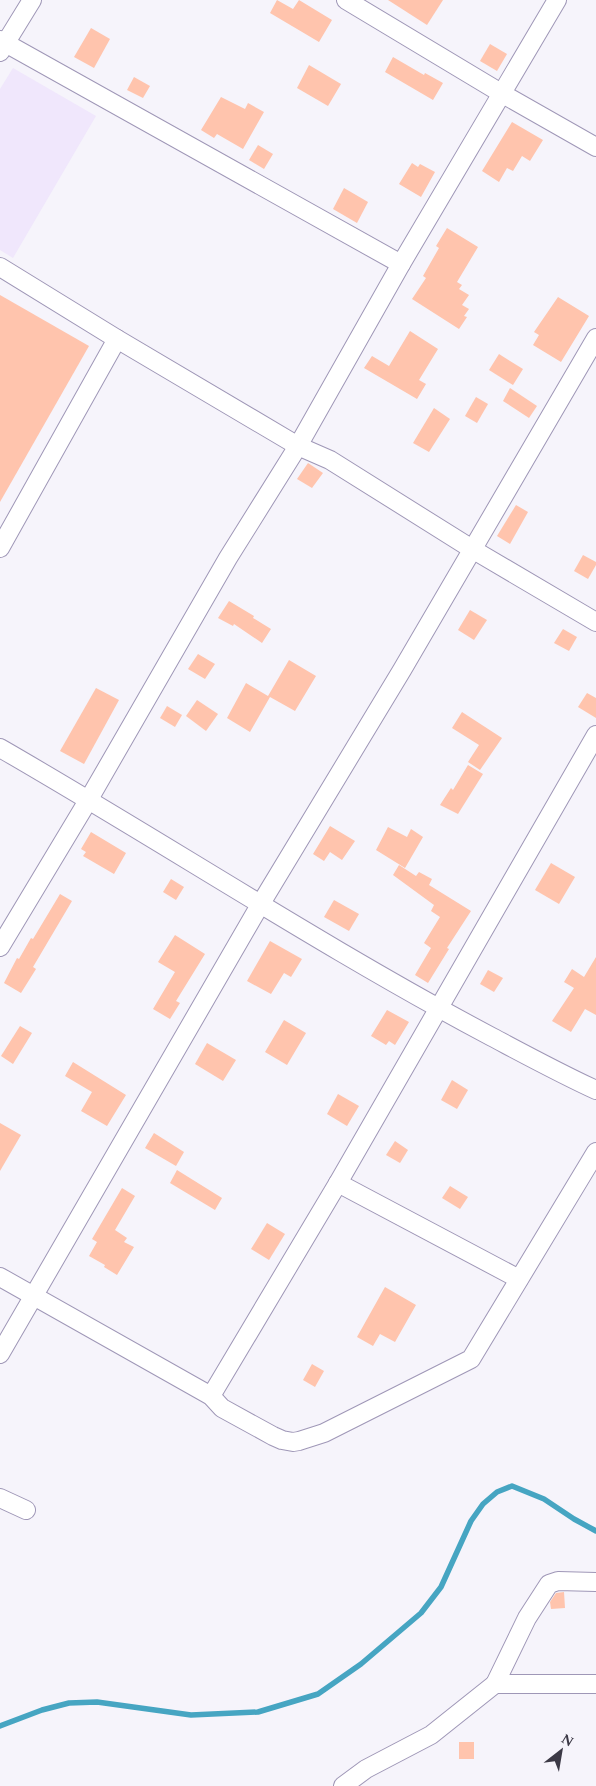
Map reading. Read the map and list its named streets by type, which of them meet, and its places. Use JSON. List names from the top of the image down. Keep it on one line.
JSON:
{"north":"top right"}
